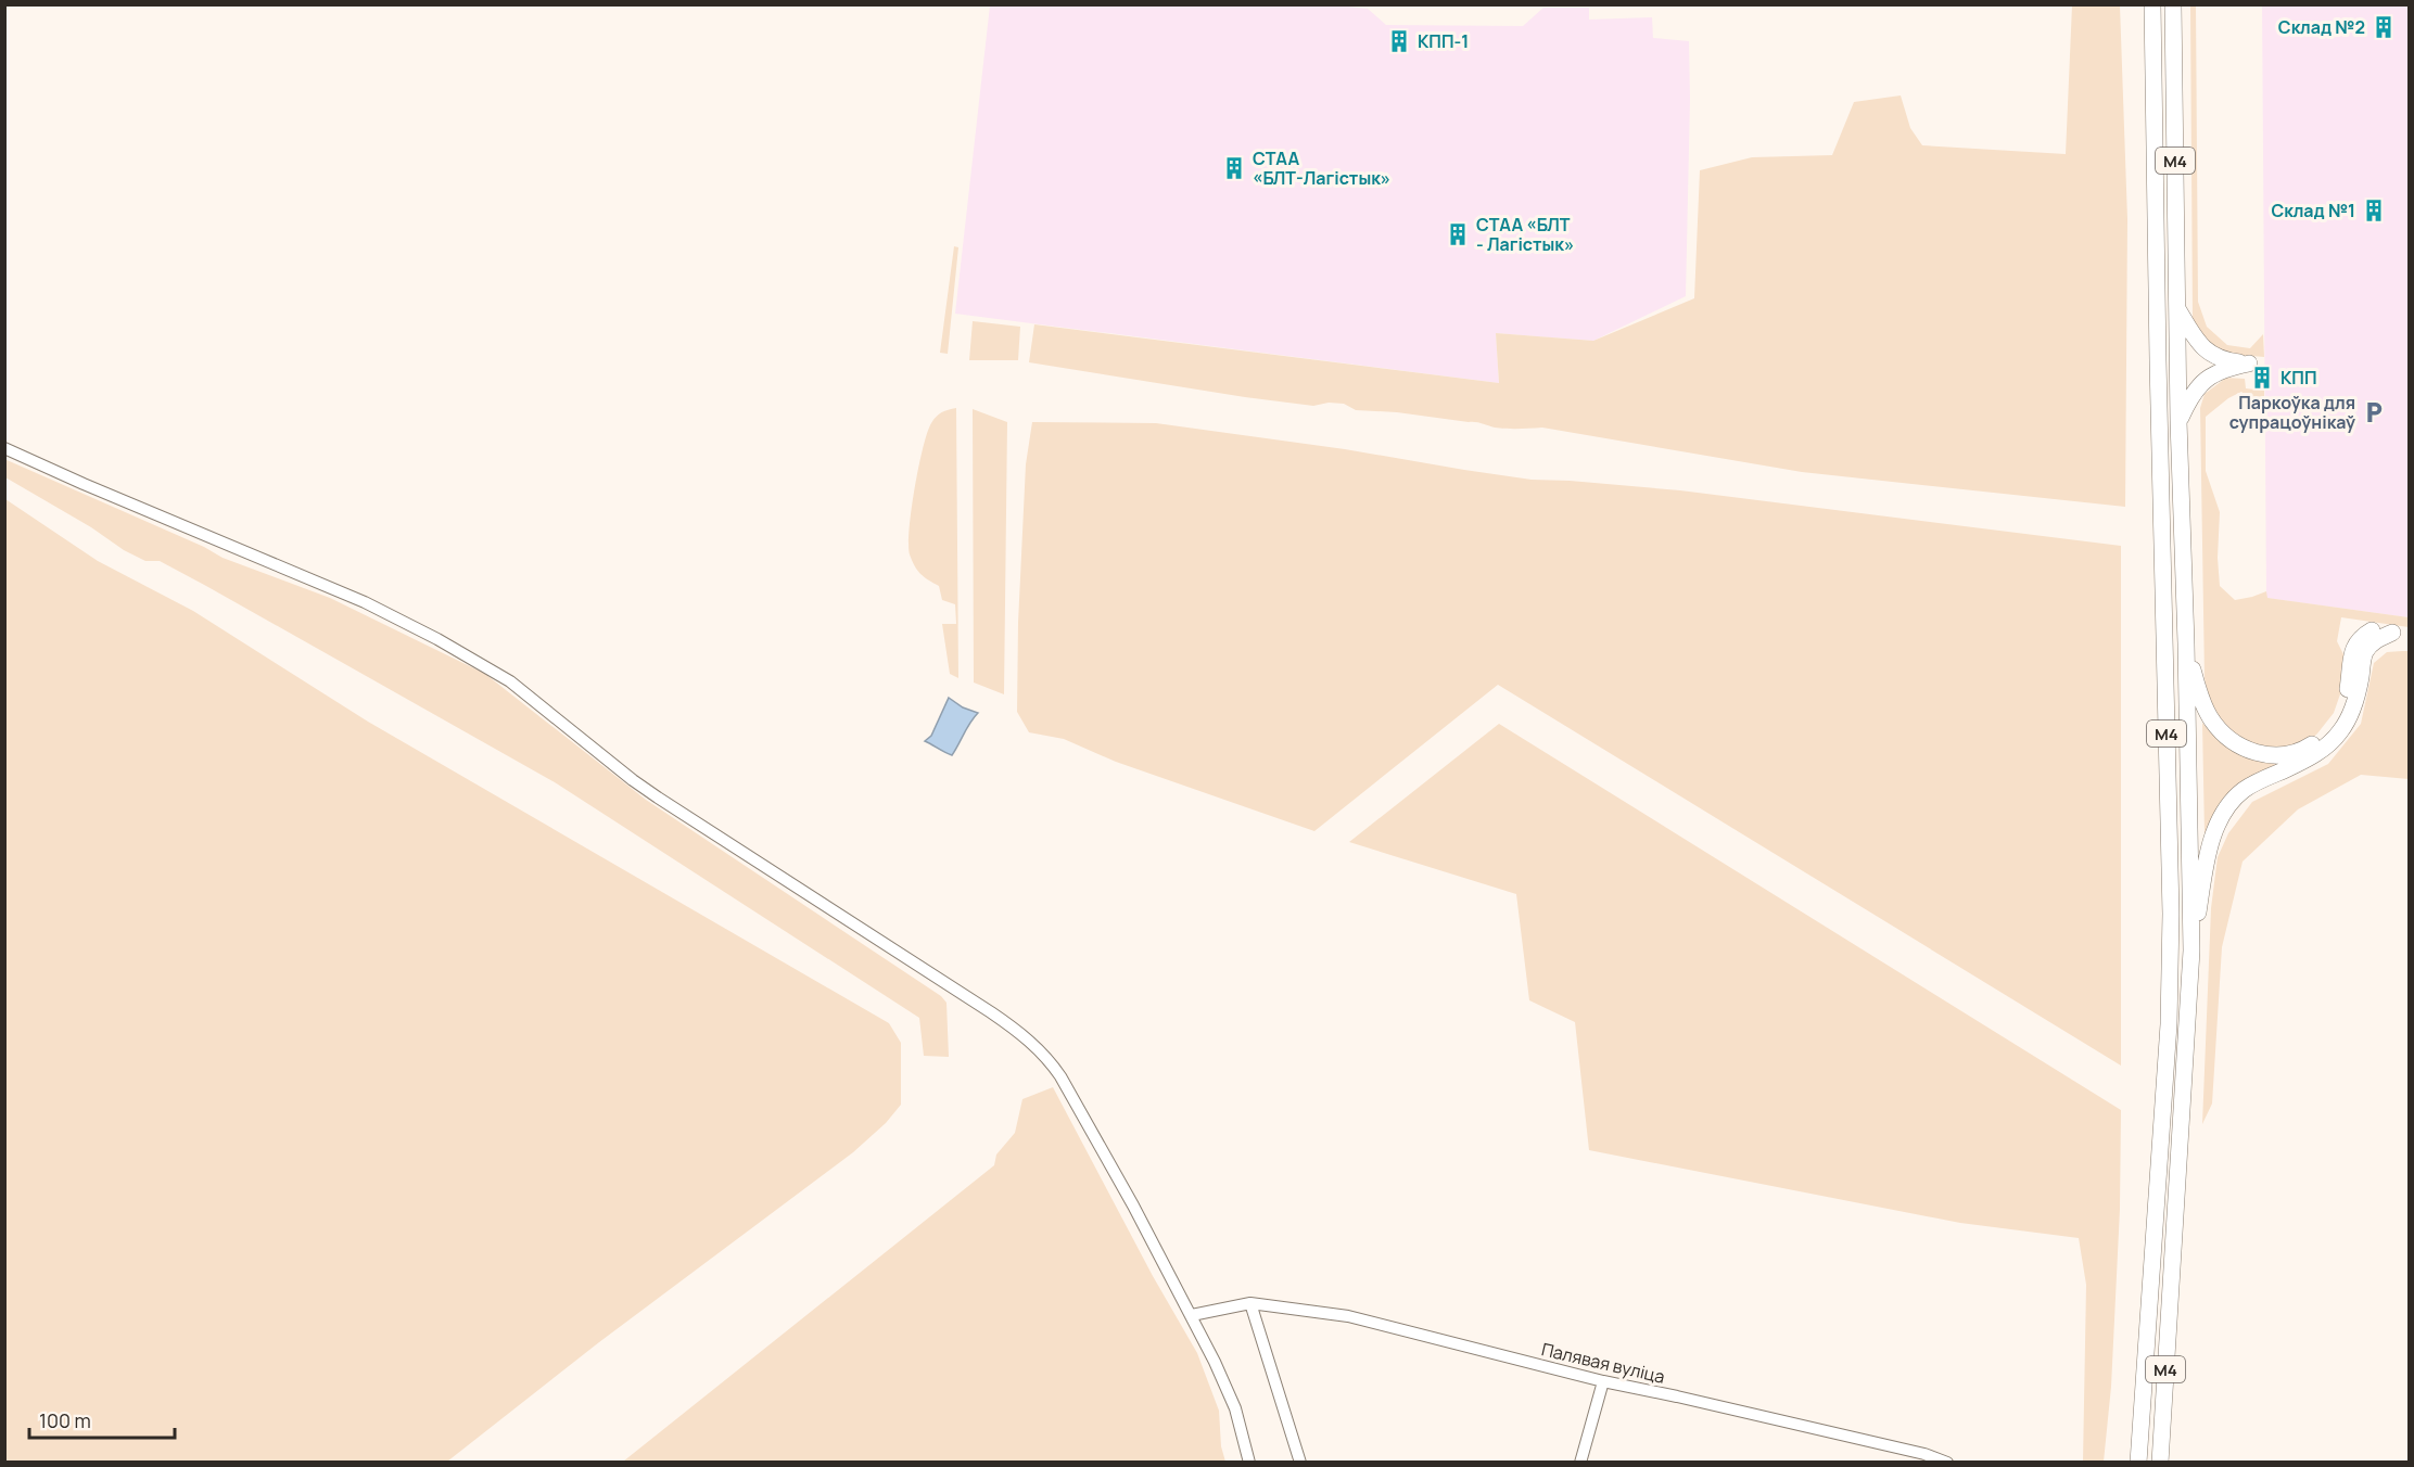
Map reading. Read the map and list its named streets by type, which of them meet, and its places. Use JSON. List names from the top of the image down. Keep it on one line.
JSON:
{"streets":{"highway":["М4"],"street":["Палявая вуліца"]},"places":{"building":["Склад №2","КПП-1","СТАА «БЛТ-Лагістык»","Склад №1","СТАА «БЛТ - Лагістык»","КПП"],"parking":["Паркоўка для супрацоўнікаў"]},"scale_bar":"100 m"}
